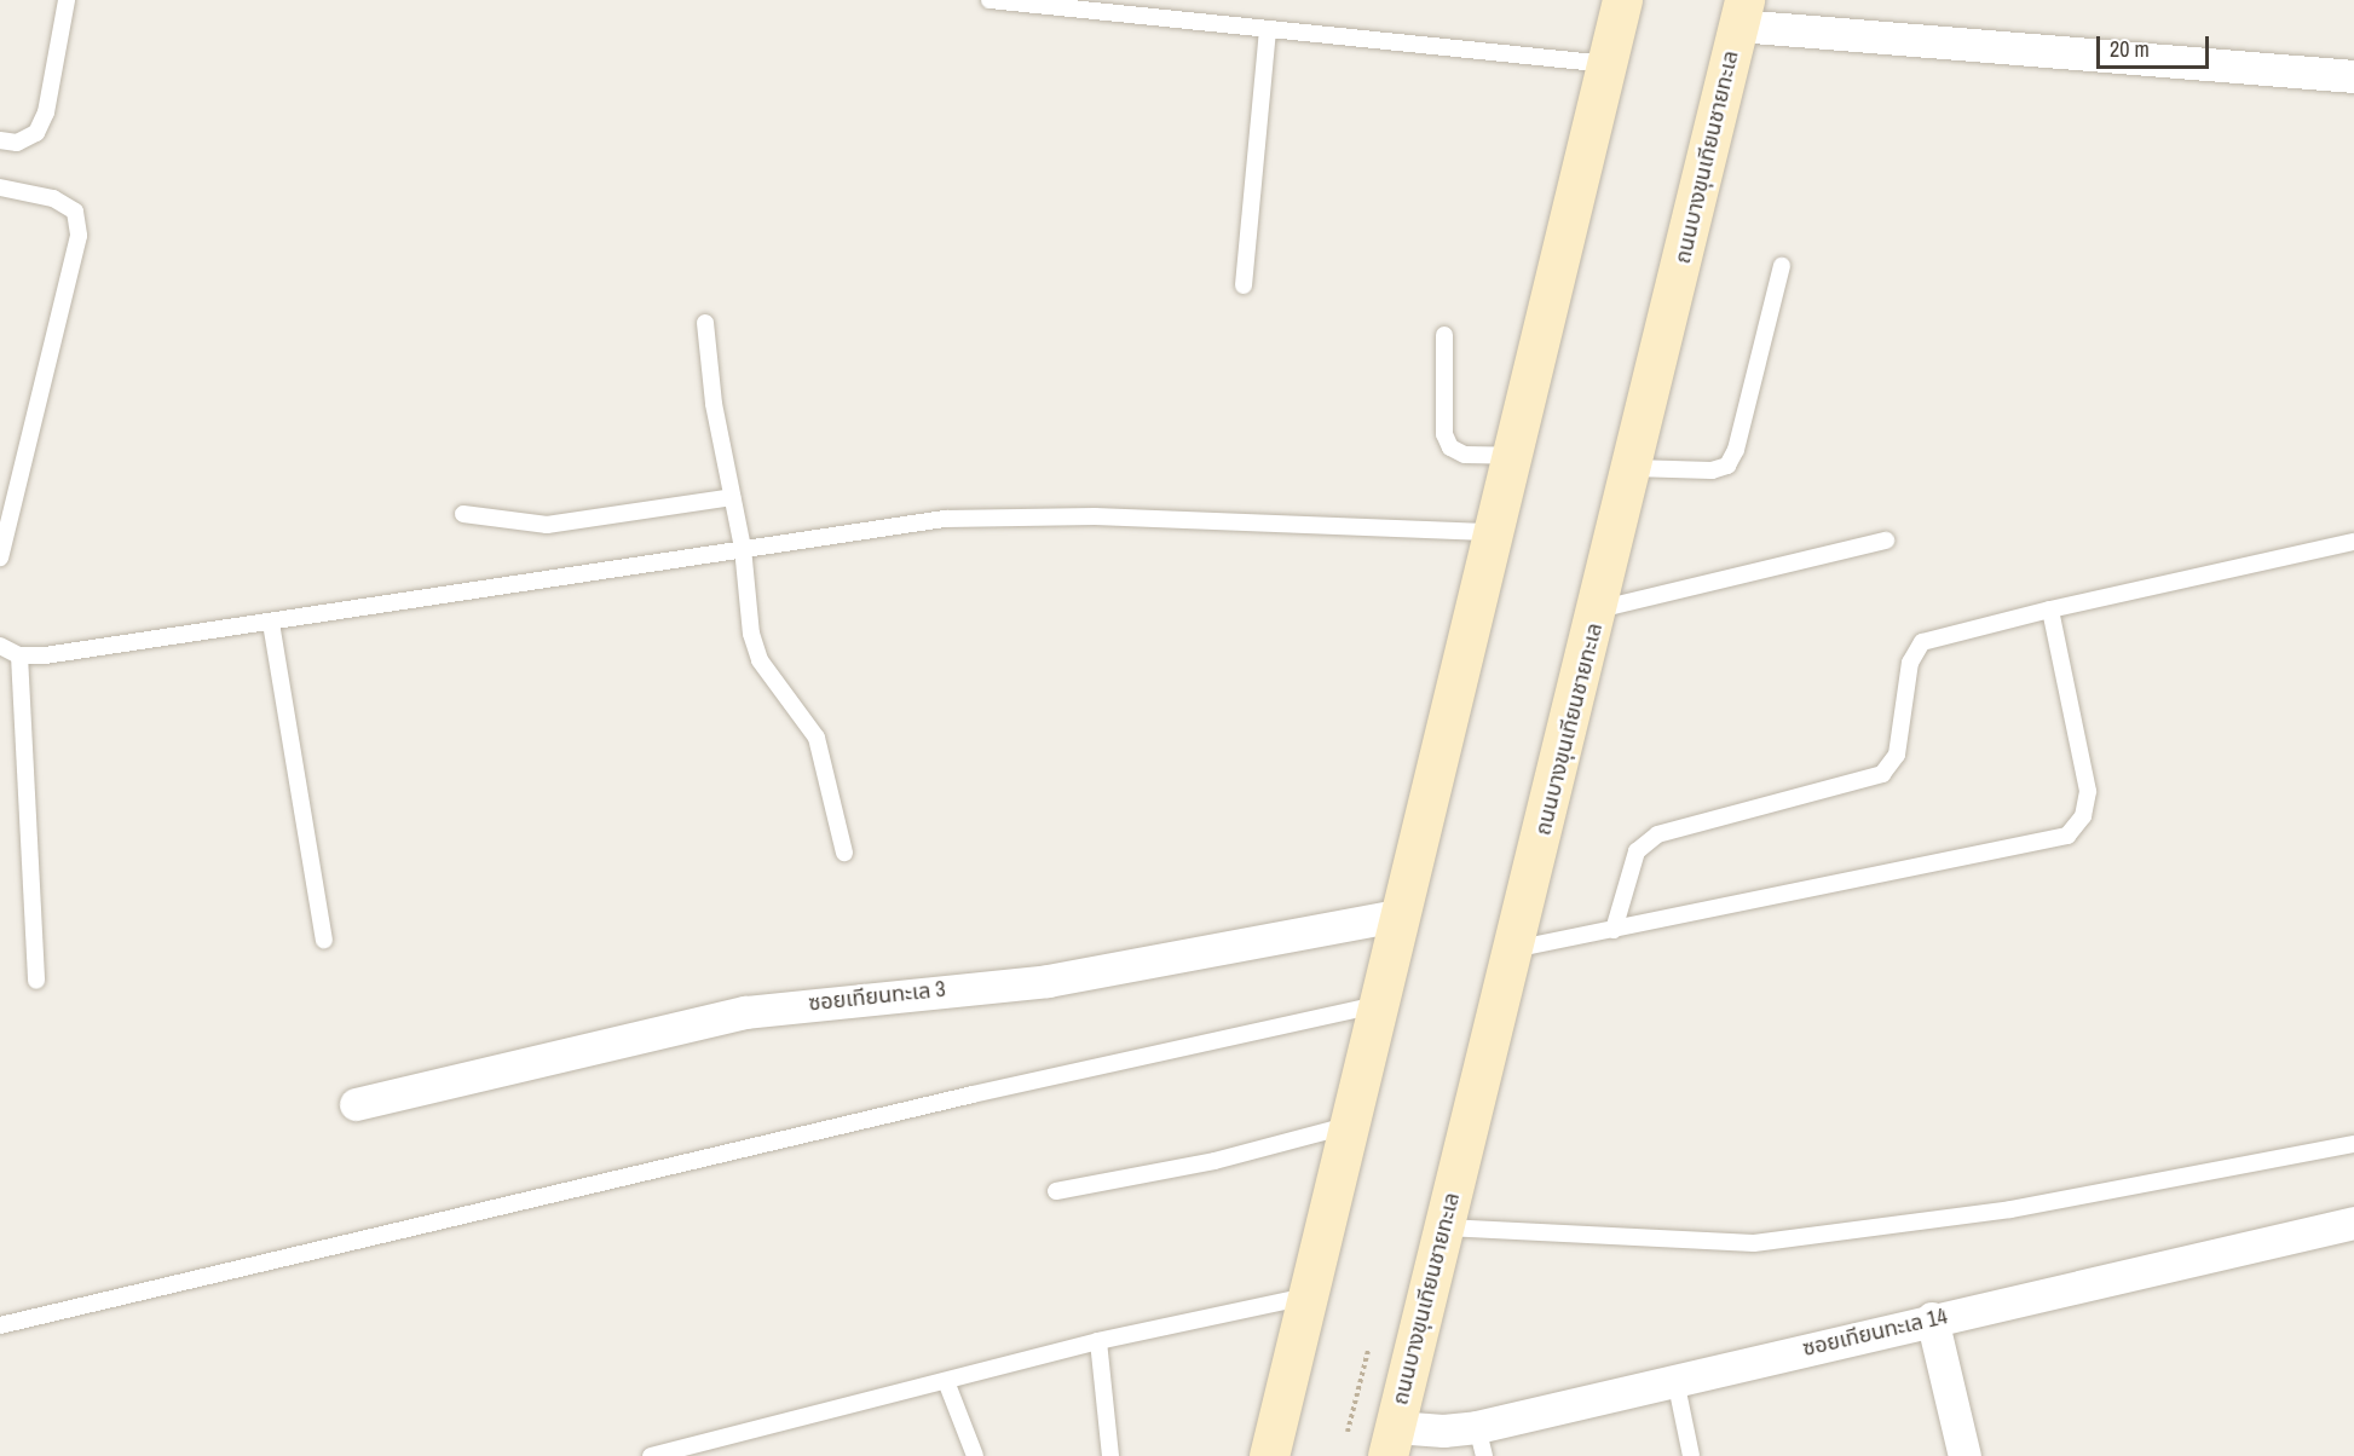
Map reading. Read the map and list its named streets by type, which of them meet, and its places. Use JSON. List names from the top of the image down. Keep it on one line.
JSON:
{"streets":{"main road":["ถนนบางขุนเทียนชายทะเล"],"street":["ซอยเทียนทะเล 3","ซอยเทียนทะเล 14"]},"crossings":[["ถนนบางขุนเทียนชายทะเล","ซอยเทียนทะเล 14"]],"scale_bar":"20 m"}
